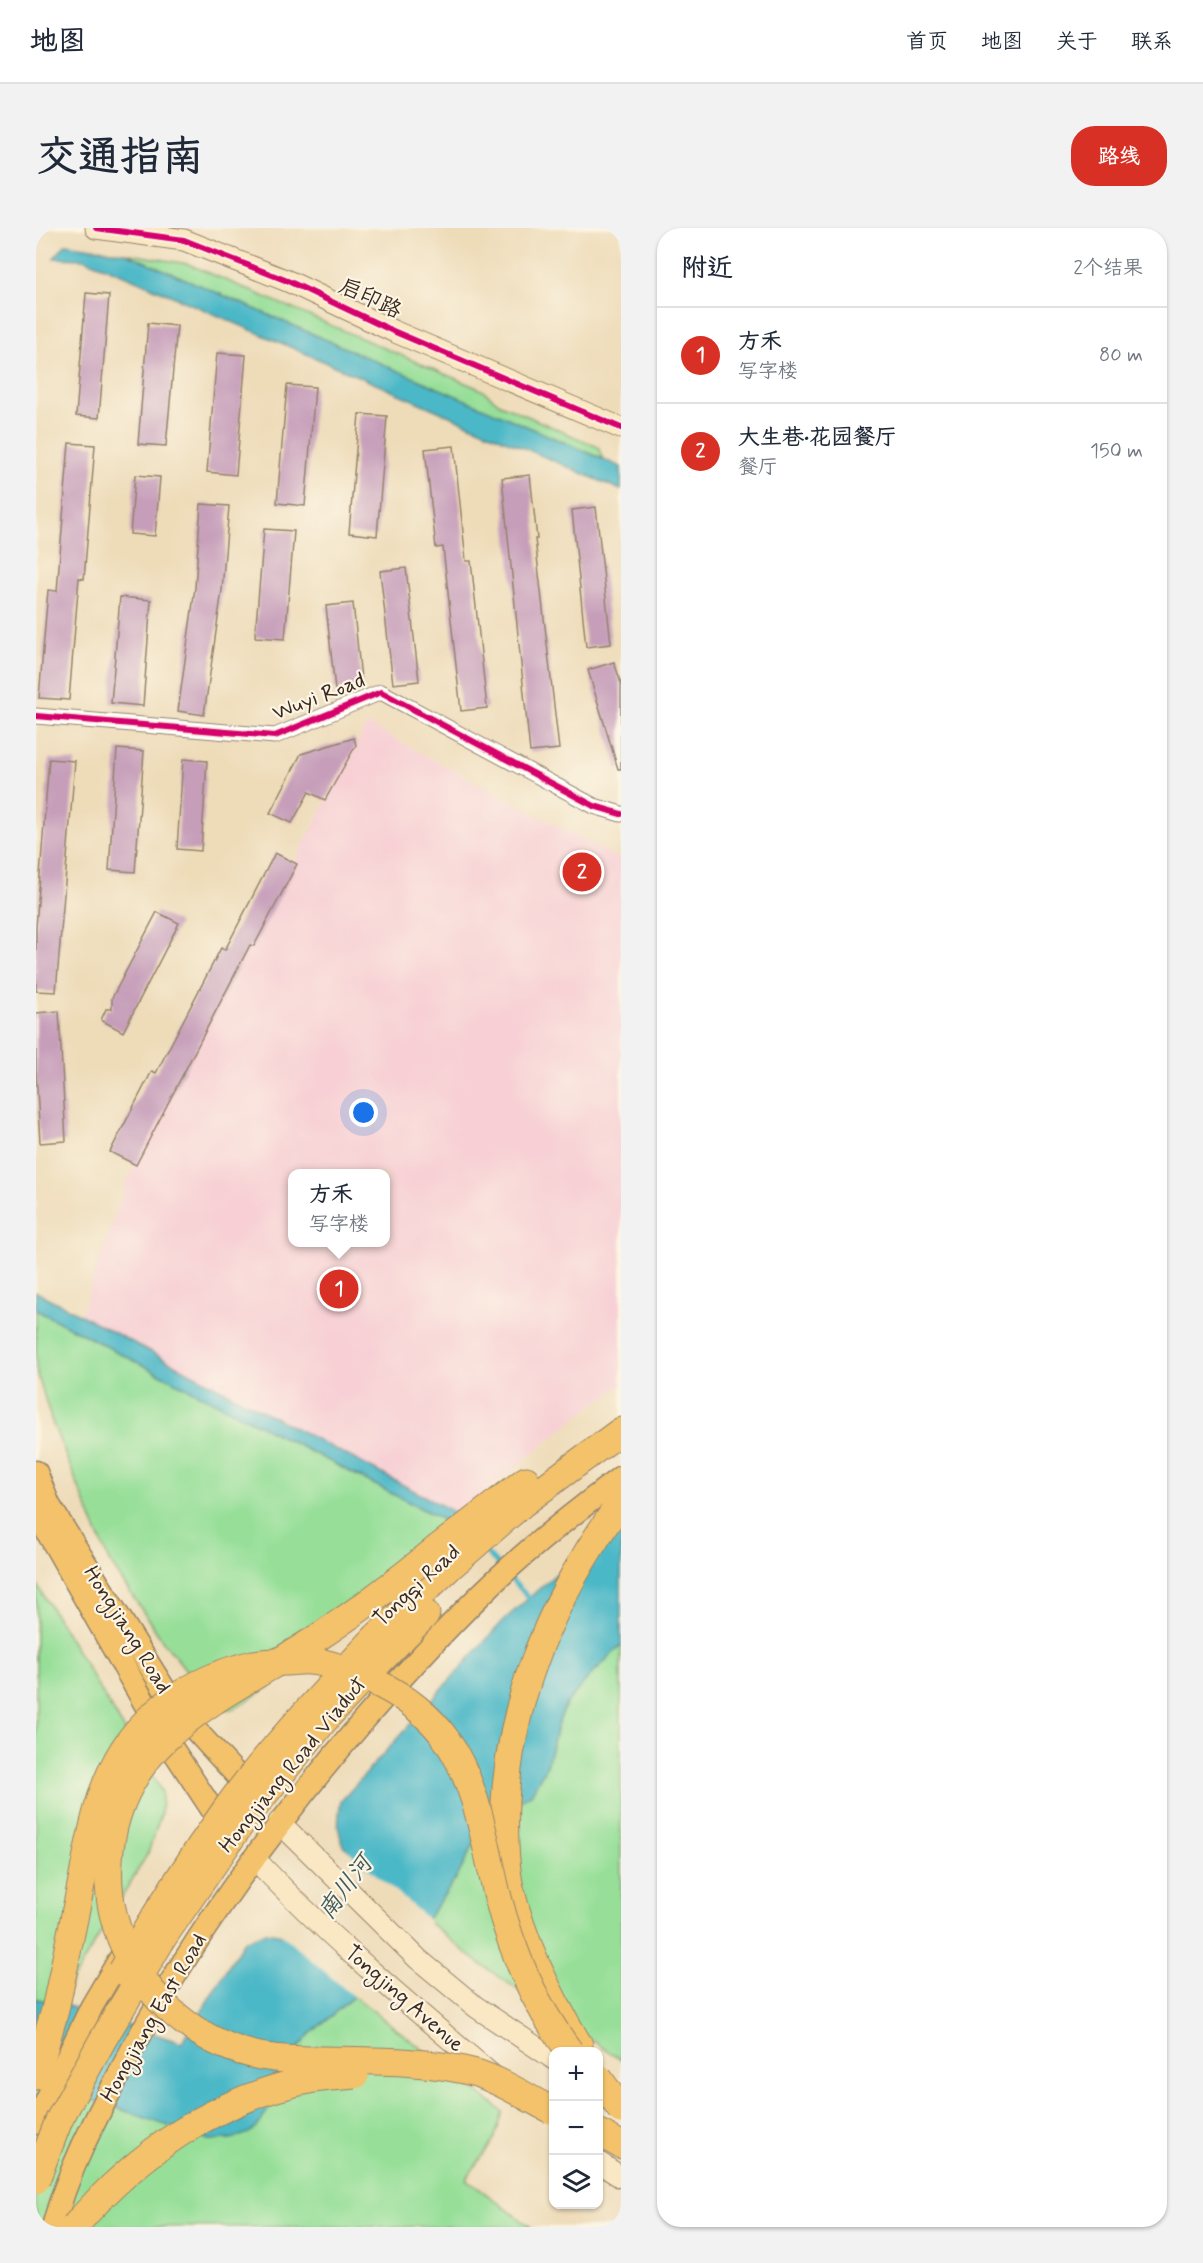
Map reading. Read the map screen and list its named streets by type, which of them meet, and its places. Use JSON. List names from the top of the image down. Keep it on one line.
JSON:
{"streets":{"highway":["Hongjiang Road Viaduct"],"main road":["启印路","Tongqi Road","Hongjiang Road","Tongjing Avenue","Hongjiang East Road"],"street":["Wuyi Road"]},"crossings":[["Tongqi Road","Hongjiang Road"],["Tongqi Road","Tongjing Avenue"],["Hongjiang Road","Tongjing Avenue"],["Tongjing Avenue","Hongjiang East Road"]],"water":["南川河"],"page":{"header":"地图","nav":["首页","地图","关于","联系"],"buttons":"路线","title":"交通指南","heading":["附近","2个结果"],"list":[{"mark":"1","name":"方禾","note":"写字楼","value":"80 m"},{"mark":"2","name":"大生巷·花园餐厅","note":"餐厅","value":"150 m"}],"pins":["2","1"],"popup":["方禾","写字楼"],"map_buttons":["+","−"]}}
